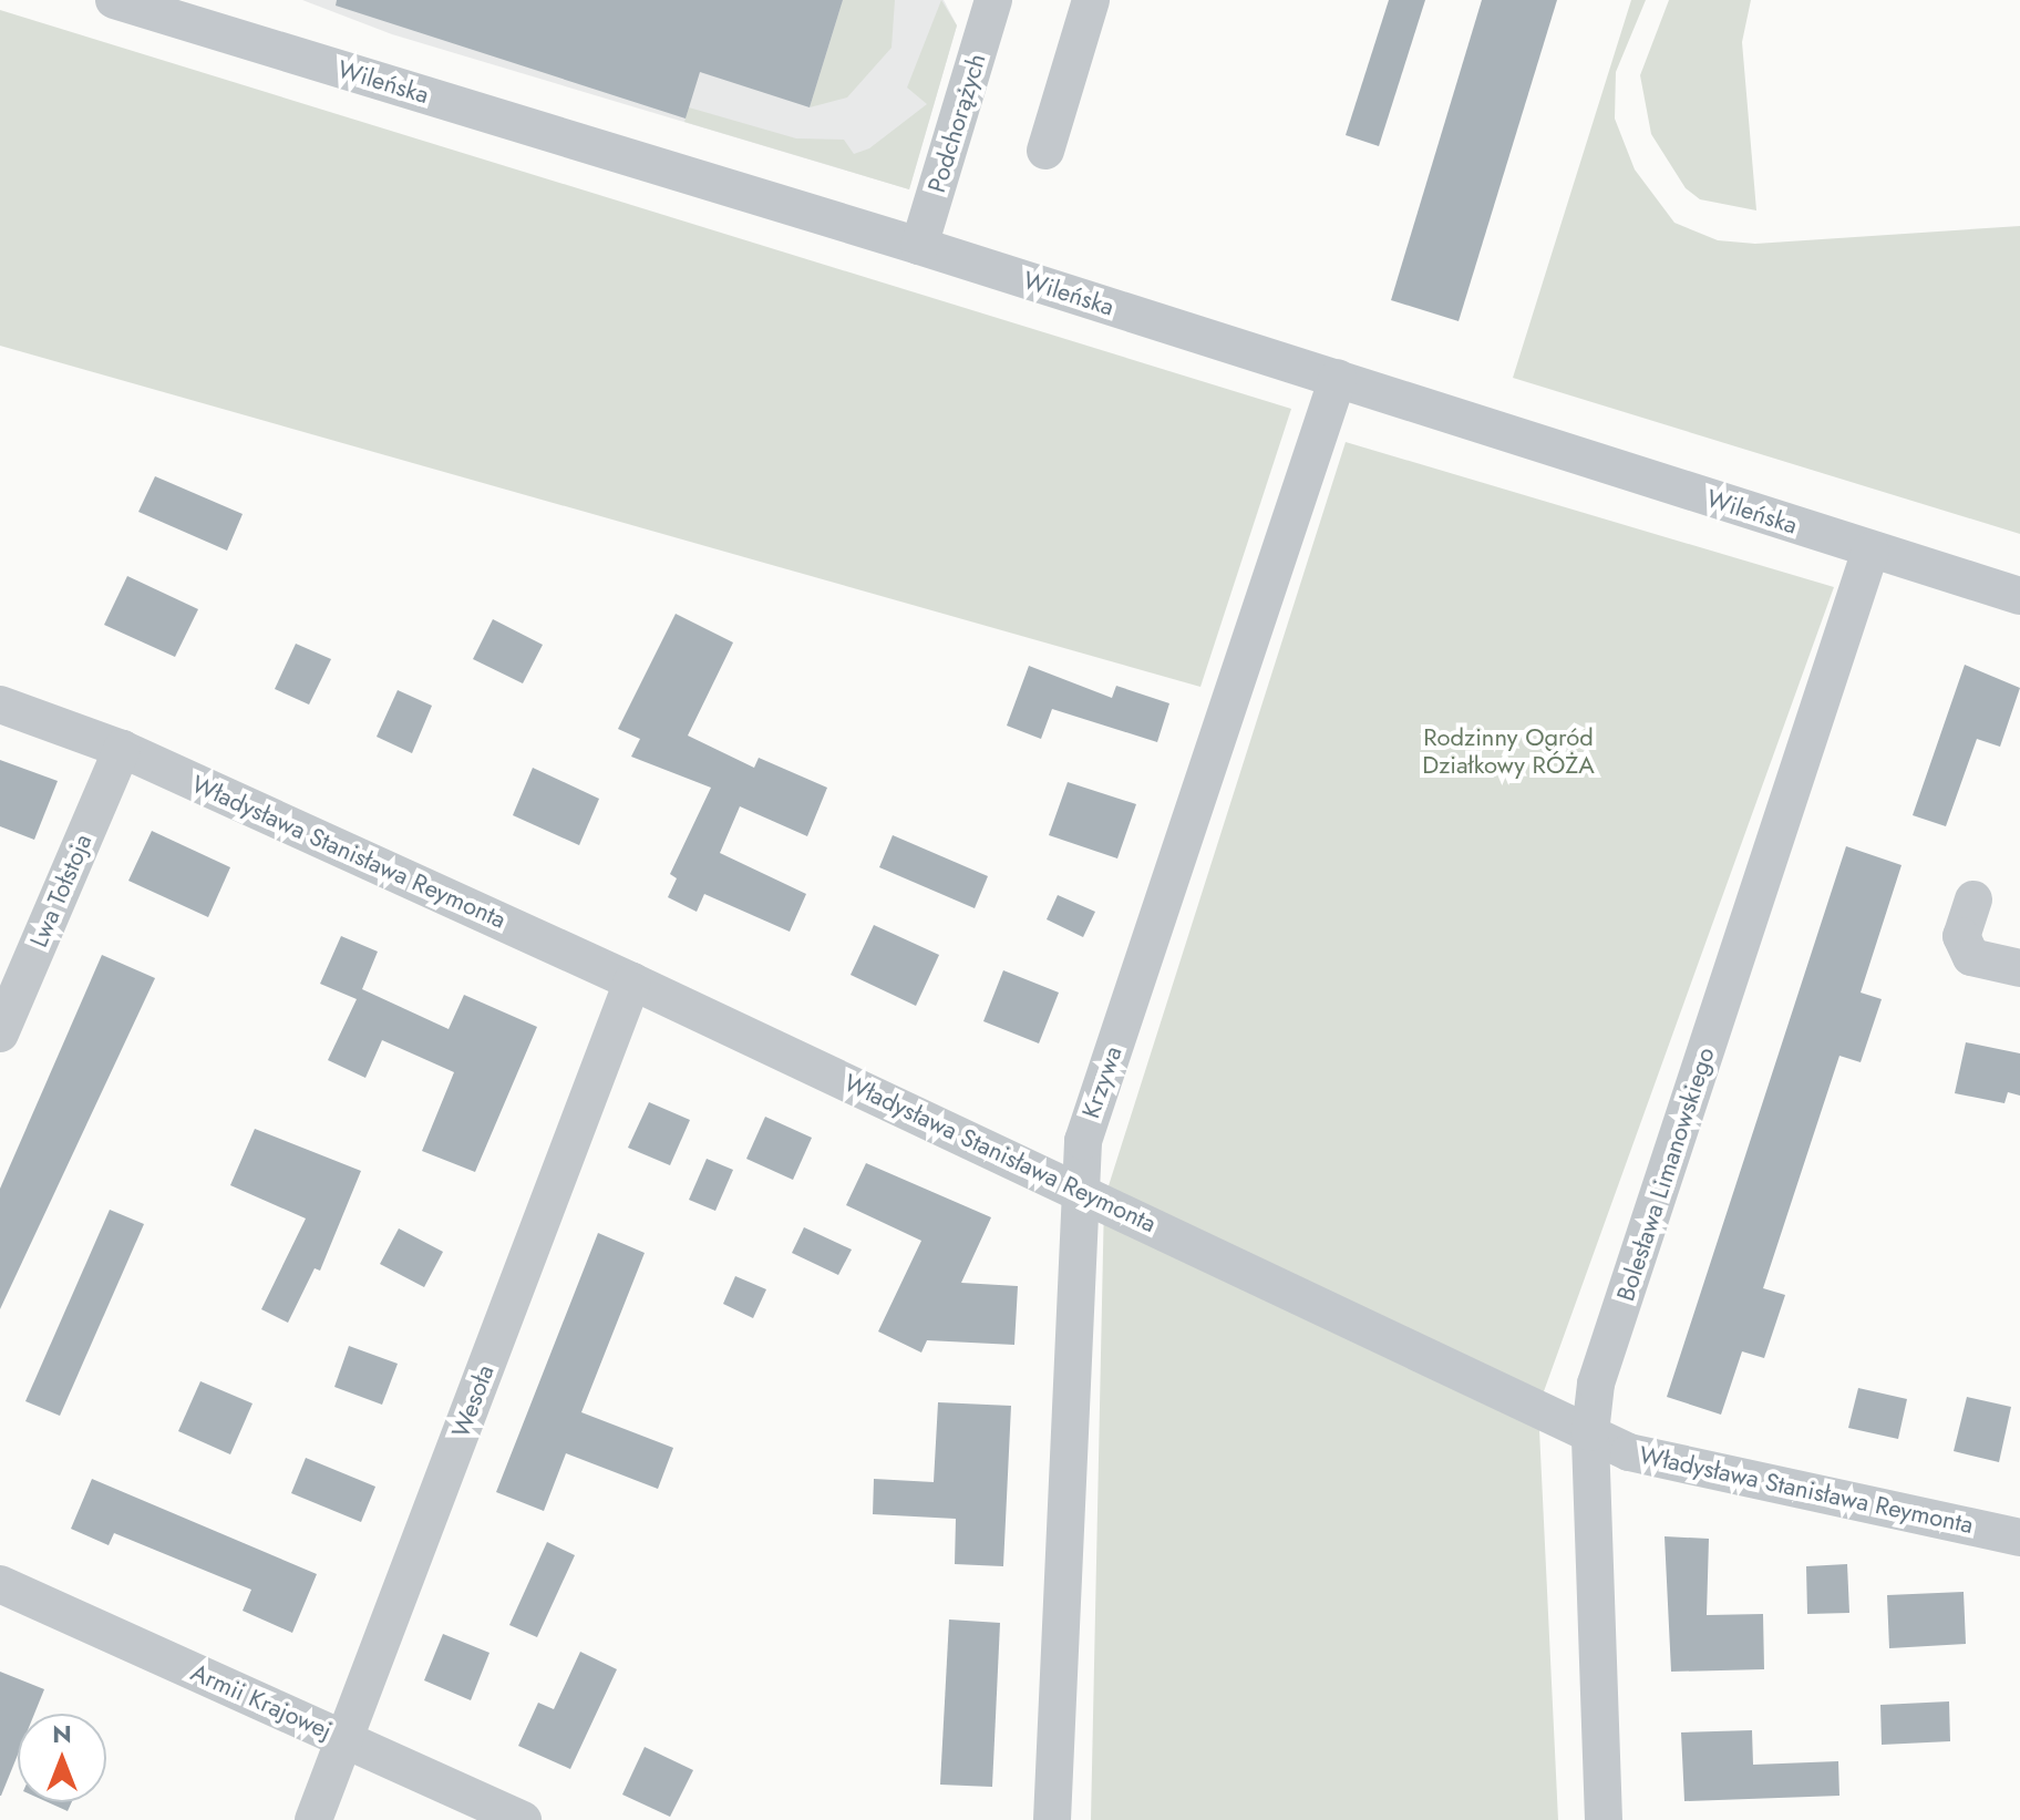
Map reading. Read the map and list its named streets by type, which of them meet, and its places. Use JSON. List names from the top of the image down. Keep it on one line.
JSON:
{"streets":{"street":["Wileńska","Podchorążych","Władysława Stanisława Reymonta","Lwa Tołstoja","Krzywa","Bolesława Limanowskiego","Wesoła","Armii Krajowej"]},"crossings":[["Wileńska","Podchorążych"],["Wileńska","Krzywa"],["Wileńska","Bolesława Limanowskiego"],["Władysława Stanisława Reymonta","Lwa Tołstoja"],["Władysława Stanisława Reymonta","Krzywa"],["Władysława Stanisława Reymonta","Bolesława Limanowskiego"],["Władysława Stanisława Reymonta","Wesoła"],["Wesoła","Armii Krajowej"]],"parks":["Rodzinny Ogród Działkowy RÓŻA"],"north":"top"}
